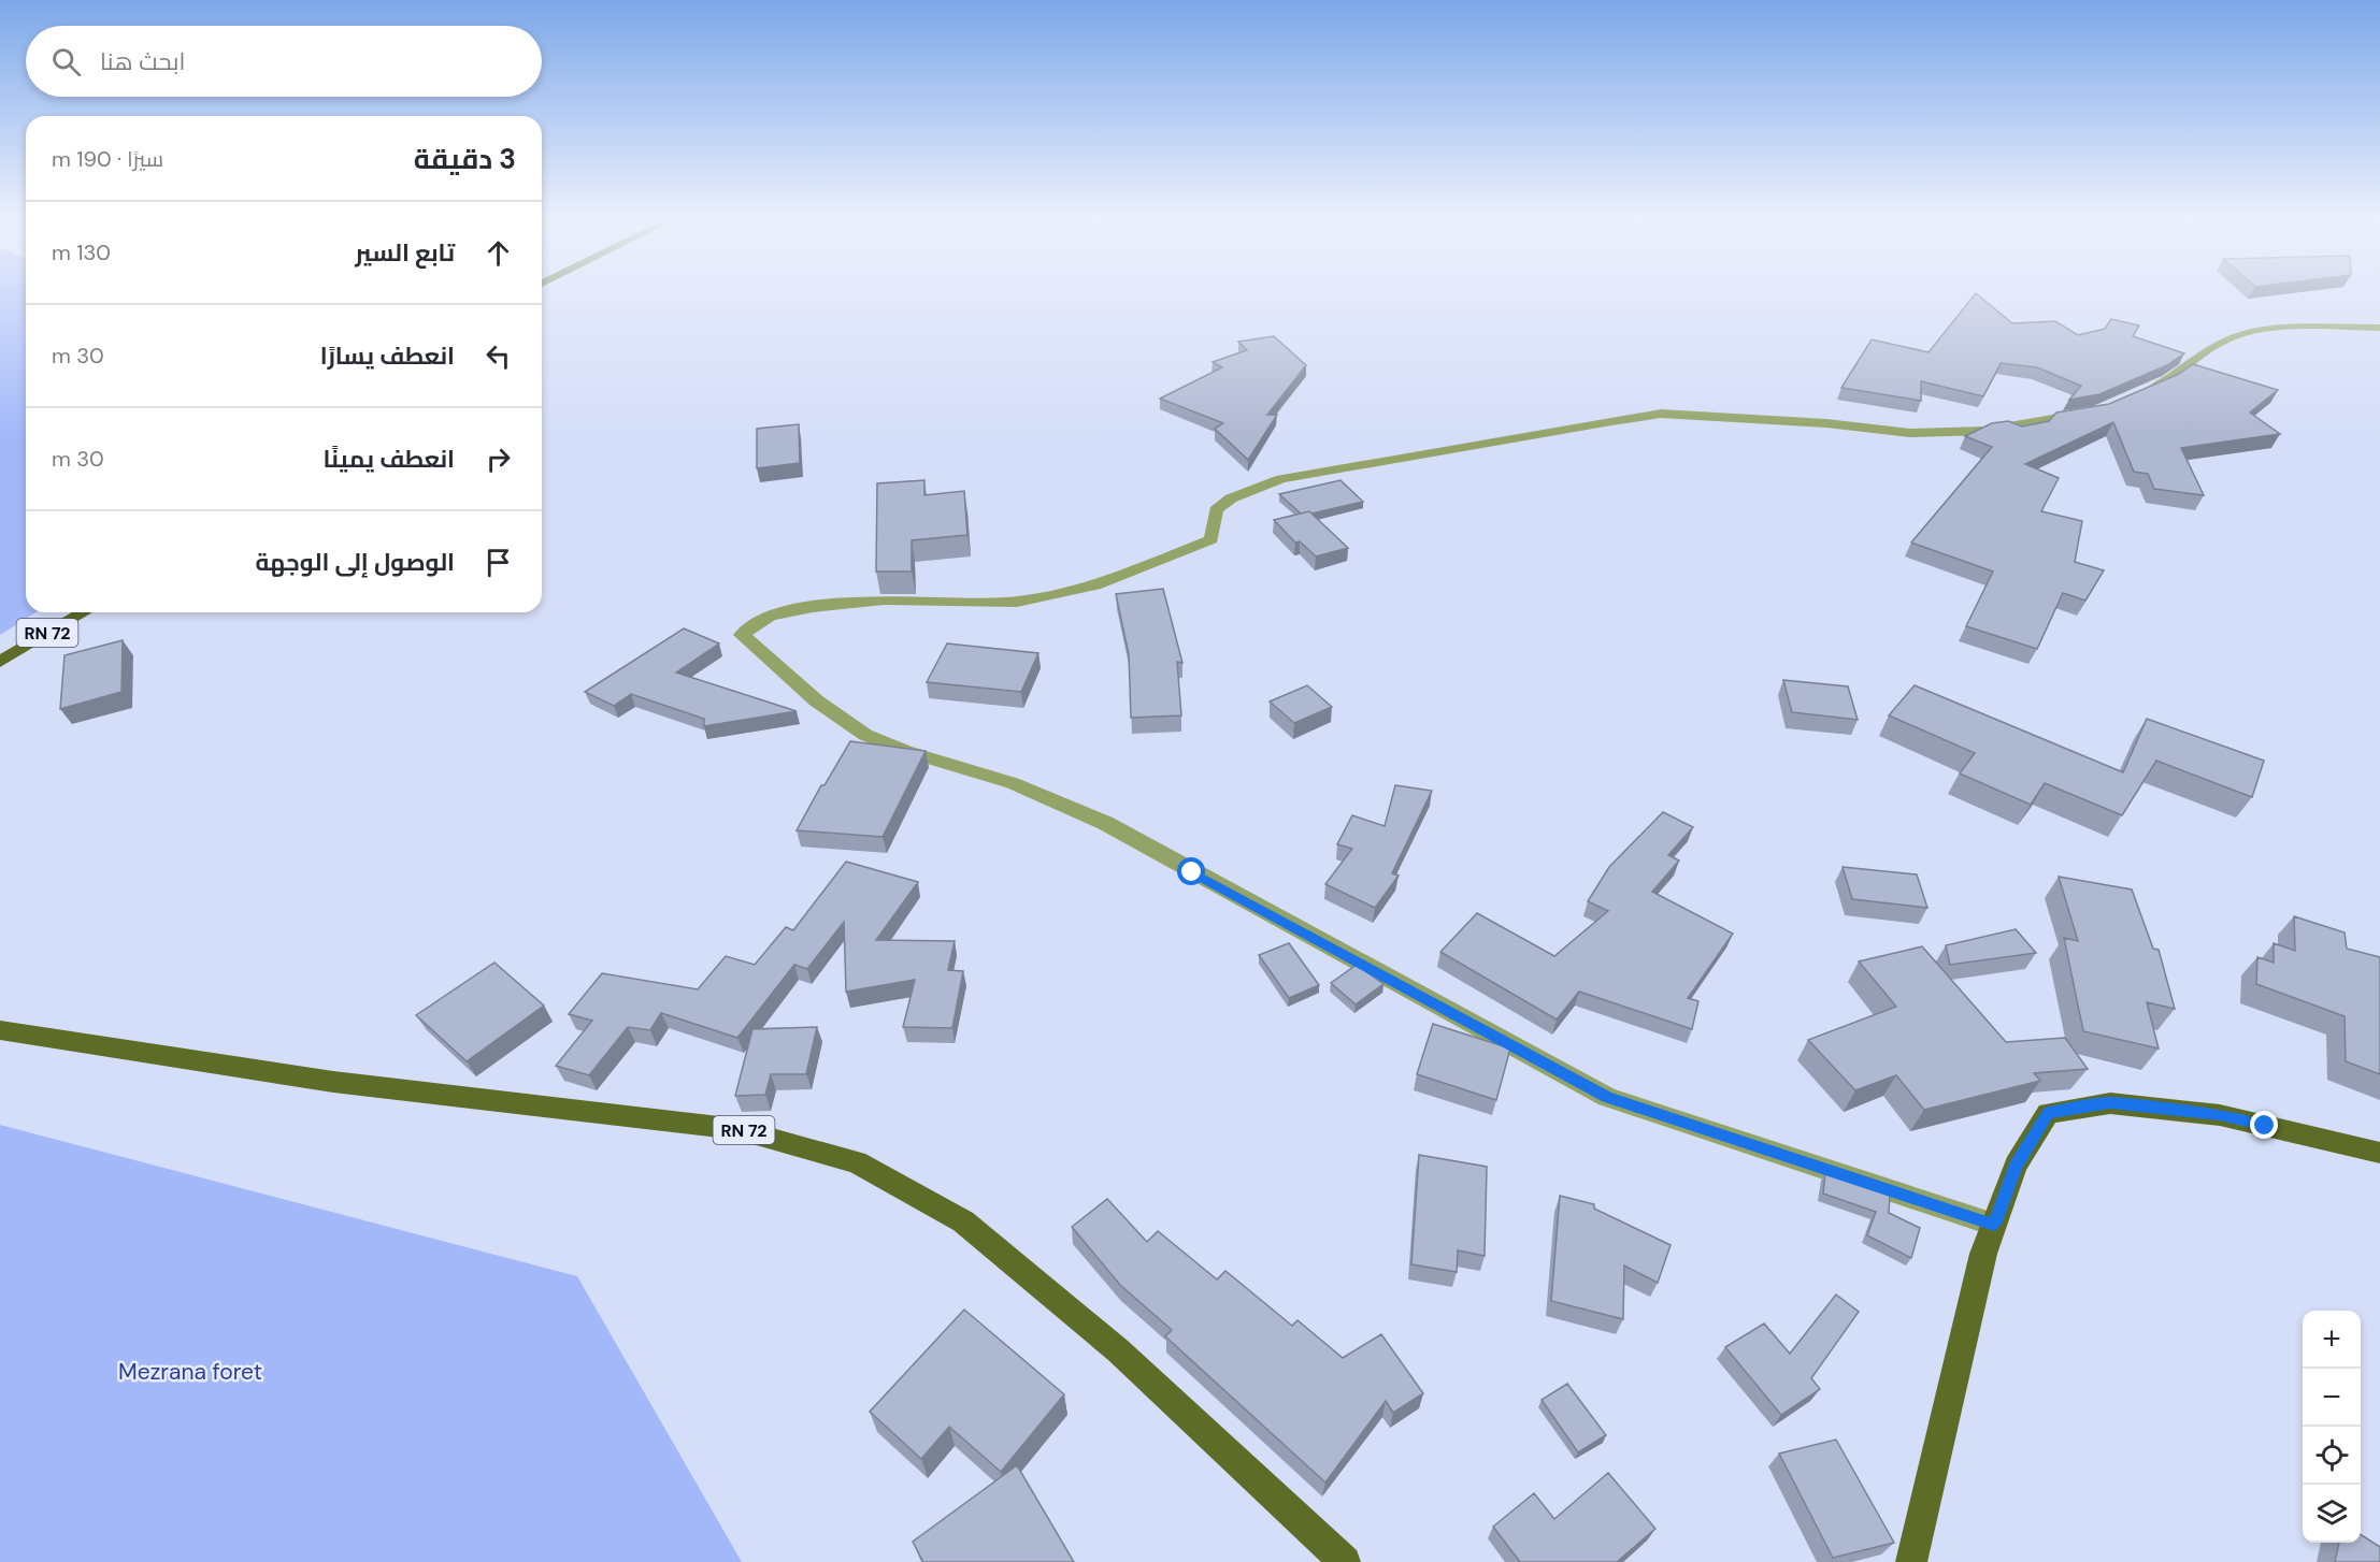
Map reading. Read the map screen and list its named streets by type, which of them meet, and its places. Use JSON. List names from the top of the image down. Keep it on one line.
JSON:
{"streets":{"main road":["RN 72"]},"parks":["Mezrana foret"],"page":{"search":"ابحث هنا","heading":["3 دقيقة","سيرًا · 190 m"],"list":[["تابع السير","130 m"],["انعطف يسارًا","30 m"],["انعطف يمينًا","30 m"],"الوصول إلى الوجهة"],"map_buttons":["+","−"]}}
